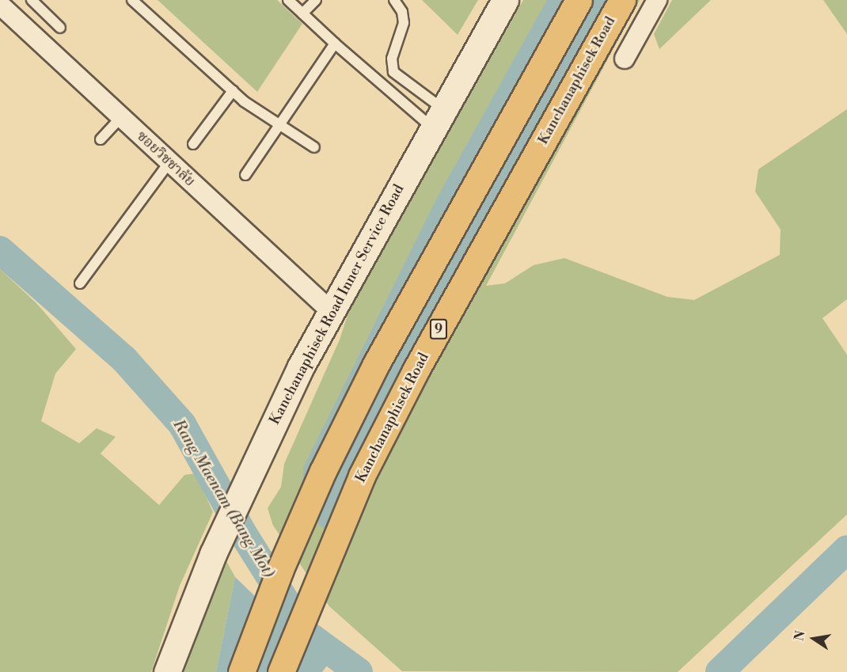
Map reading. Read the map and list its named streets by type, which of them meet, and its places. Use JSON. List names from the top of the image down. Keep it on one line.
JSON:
{"streets":{"highway":["Kanchanaphisek Road","9"],"main road":["Kanchanaphisek Road Inner Service Road"],"street":["ซอยวิชชาลัย"]},"crossings":[["ซอยวิชชาลัย","Kanchanaphisek Road Inner Service Road"]],"water":["Rang Maenam (Bang Mot)"],"north":"left"}
